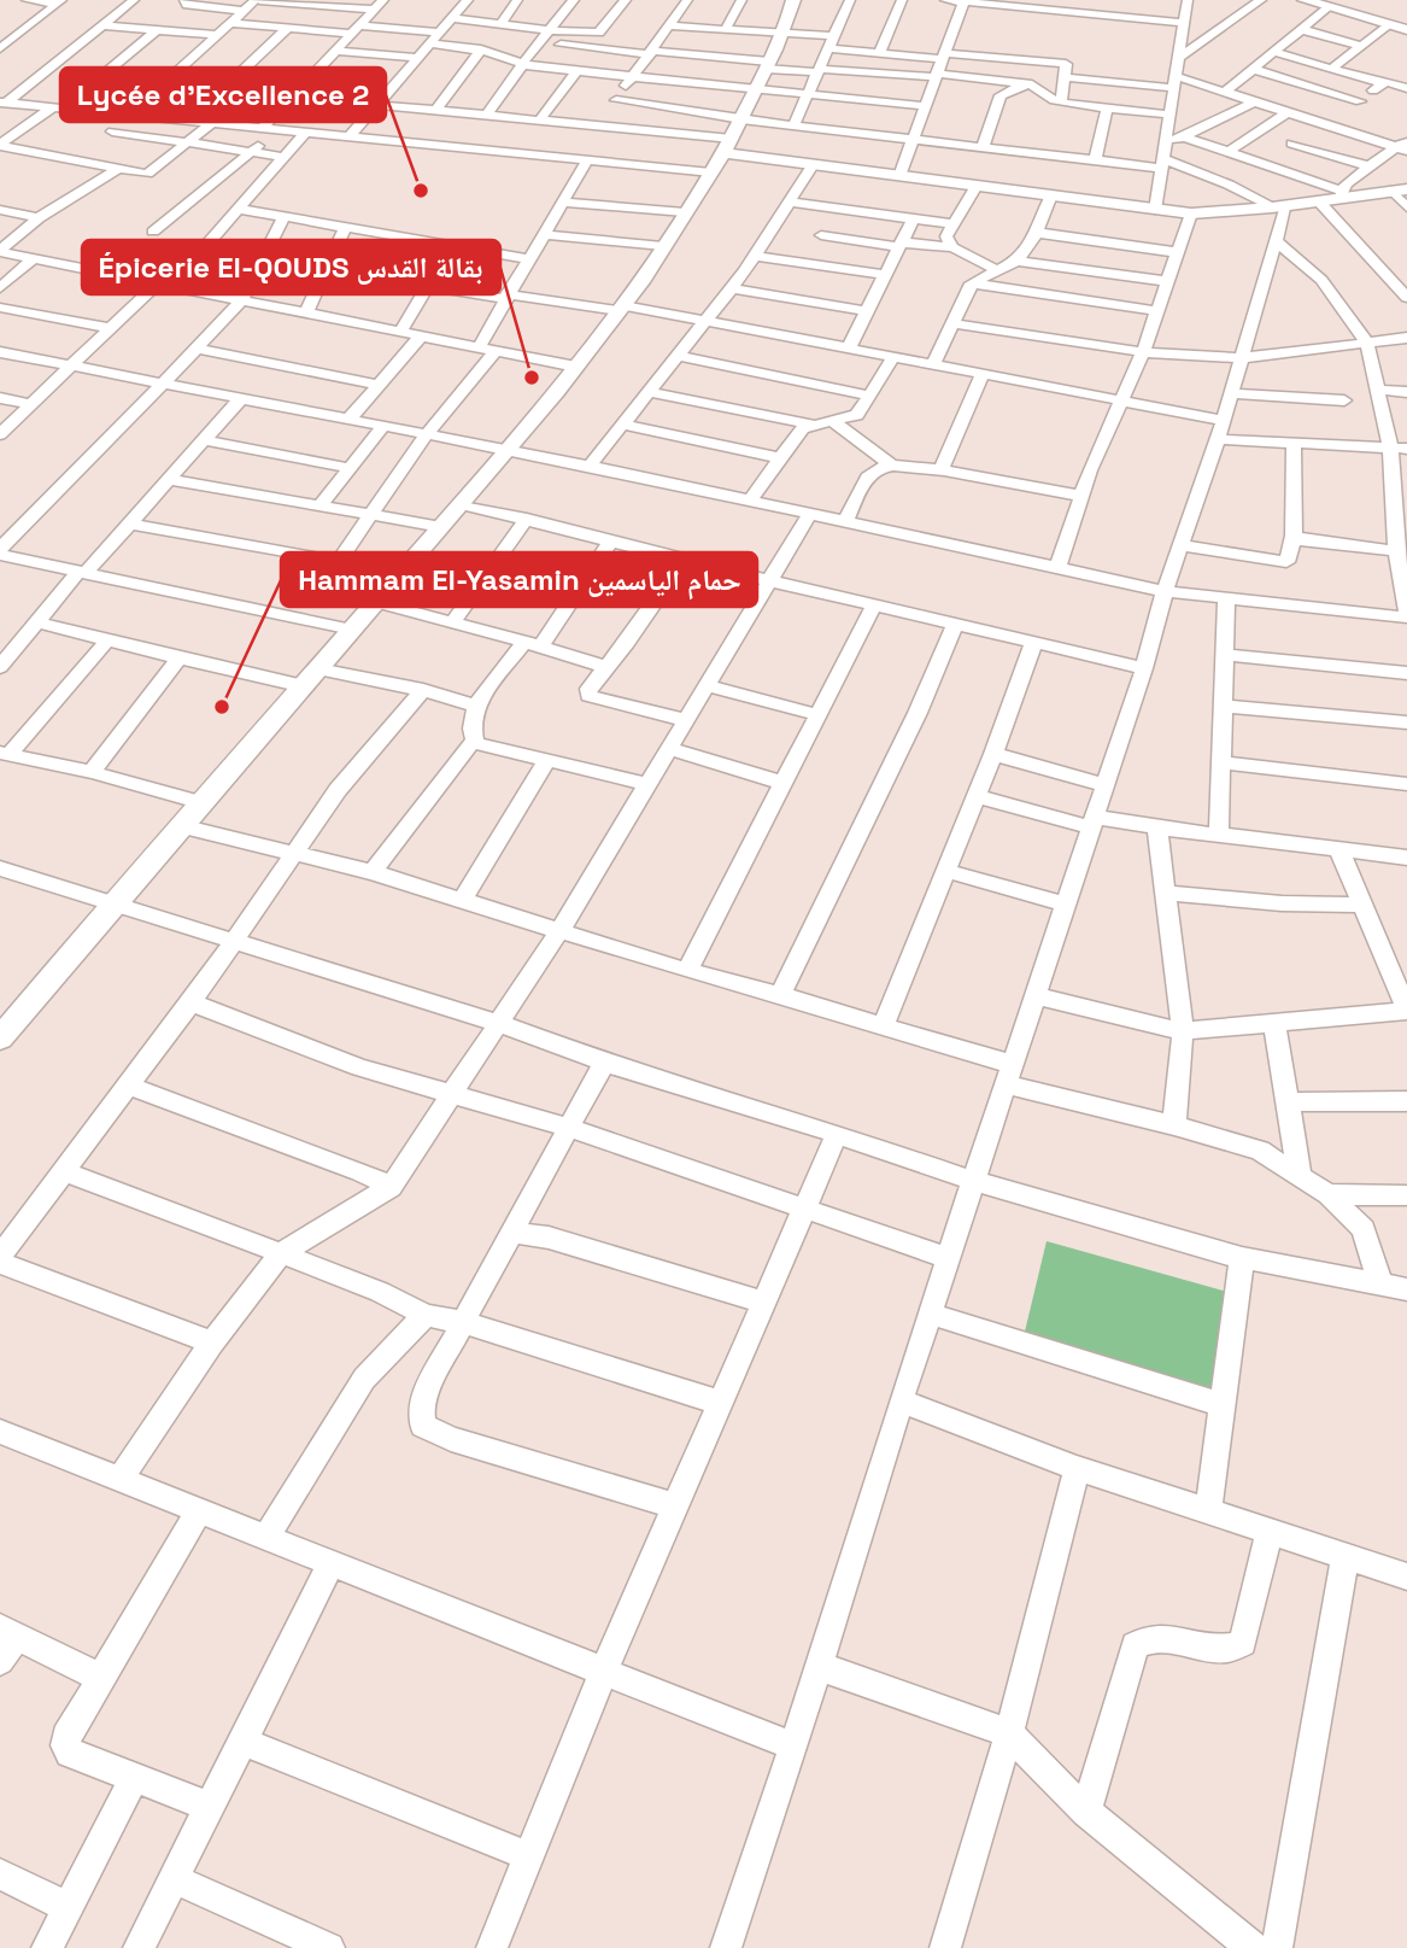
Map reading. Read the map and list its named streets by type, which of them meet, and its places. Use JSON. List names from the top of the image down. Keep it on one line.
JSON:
{"places":["Lycée d'Excellence 2","Épicerie El-QOUDS بقالة القدس","Hammam El-Yasamin حمام الياسمين"]}
